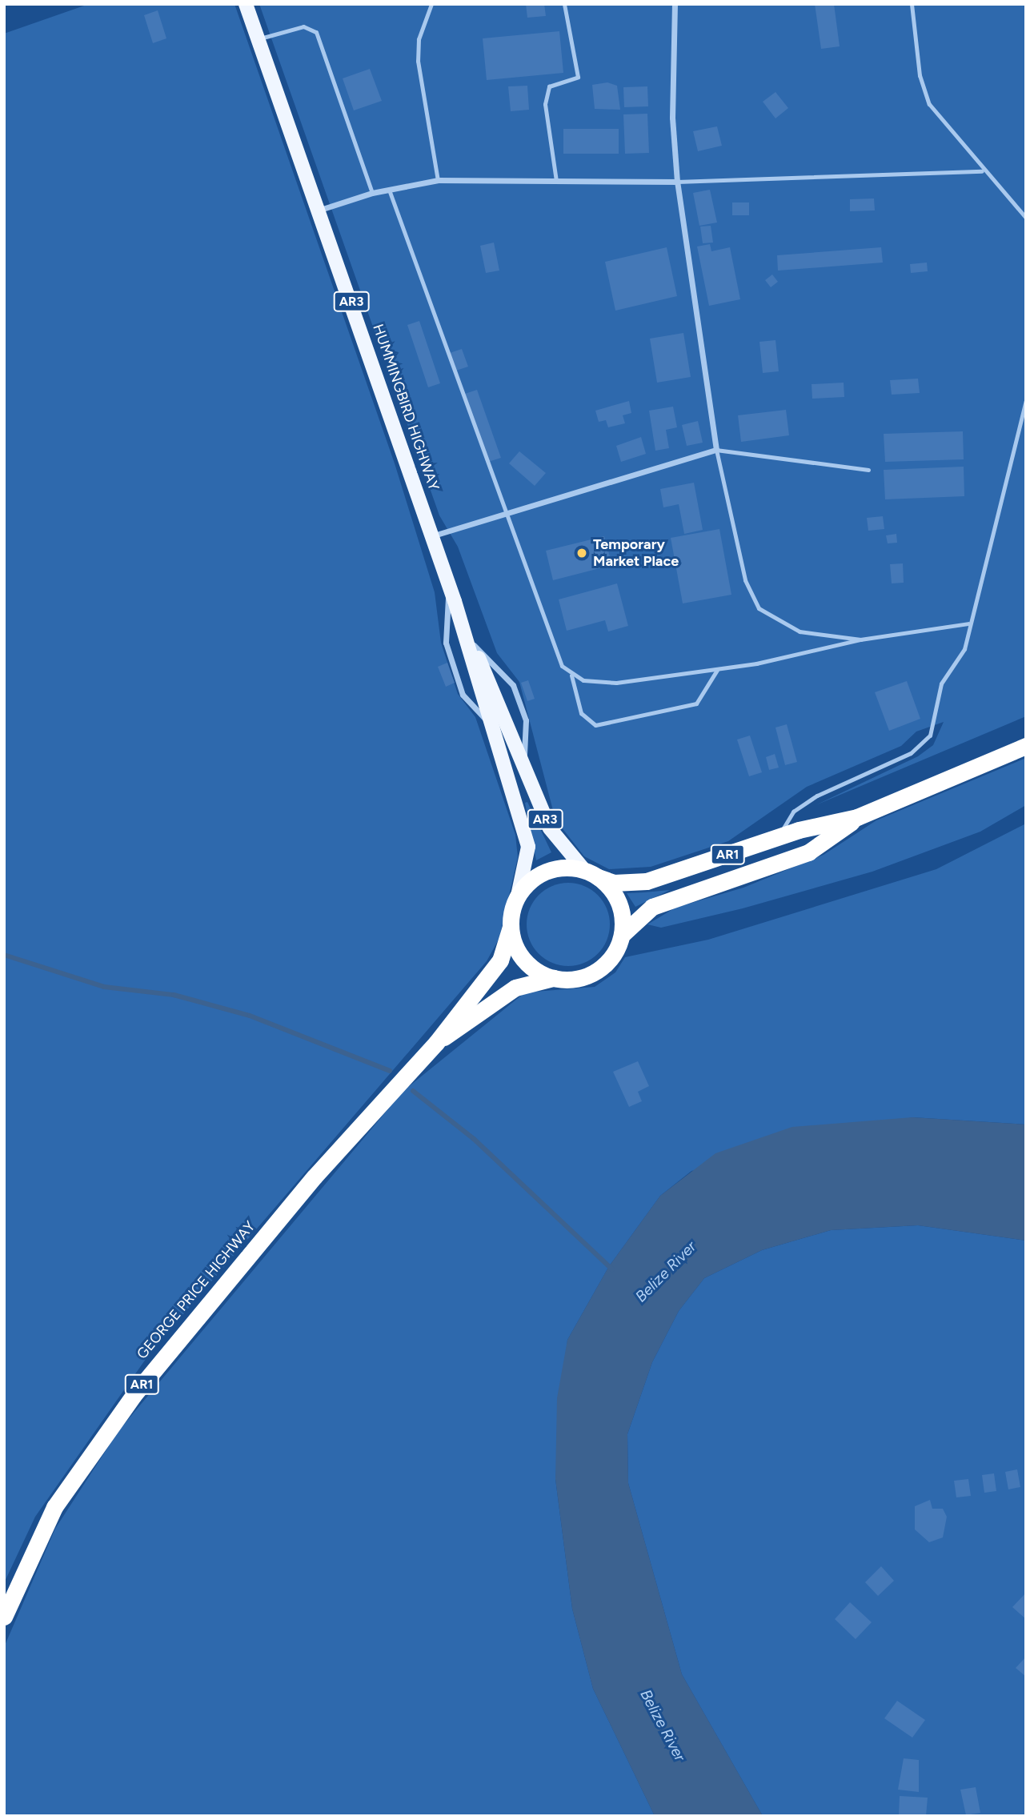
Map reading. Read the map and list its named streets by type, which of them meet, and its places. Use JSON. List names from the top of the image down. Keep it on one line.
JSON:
{"streets":{"highway":["AR1","GEORGE PRICE HIGHWAY"],"main road":["AR3","HUMMINGBIRD HIGHWAY"]},"crossings":[["HUMMINGBIRD HIGHWAY","AR1"],["HUMMINGBIRD HIGHWAY","GEORGE PRICE HIGHWAY"],["AR1","GEORGE PRICE HIGHWAY"]],"water":["Belize River"],"places":["Temporary Market Place"]}
